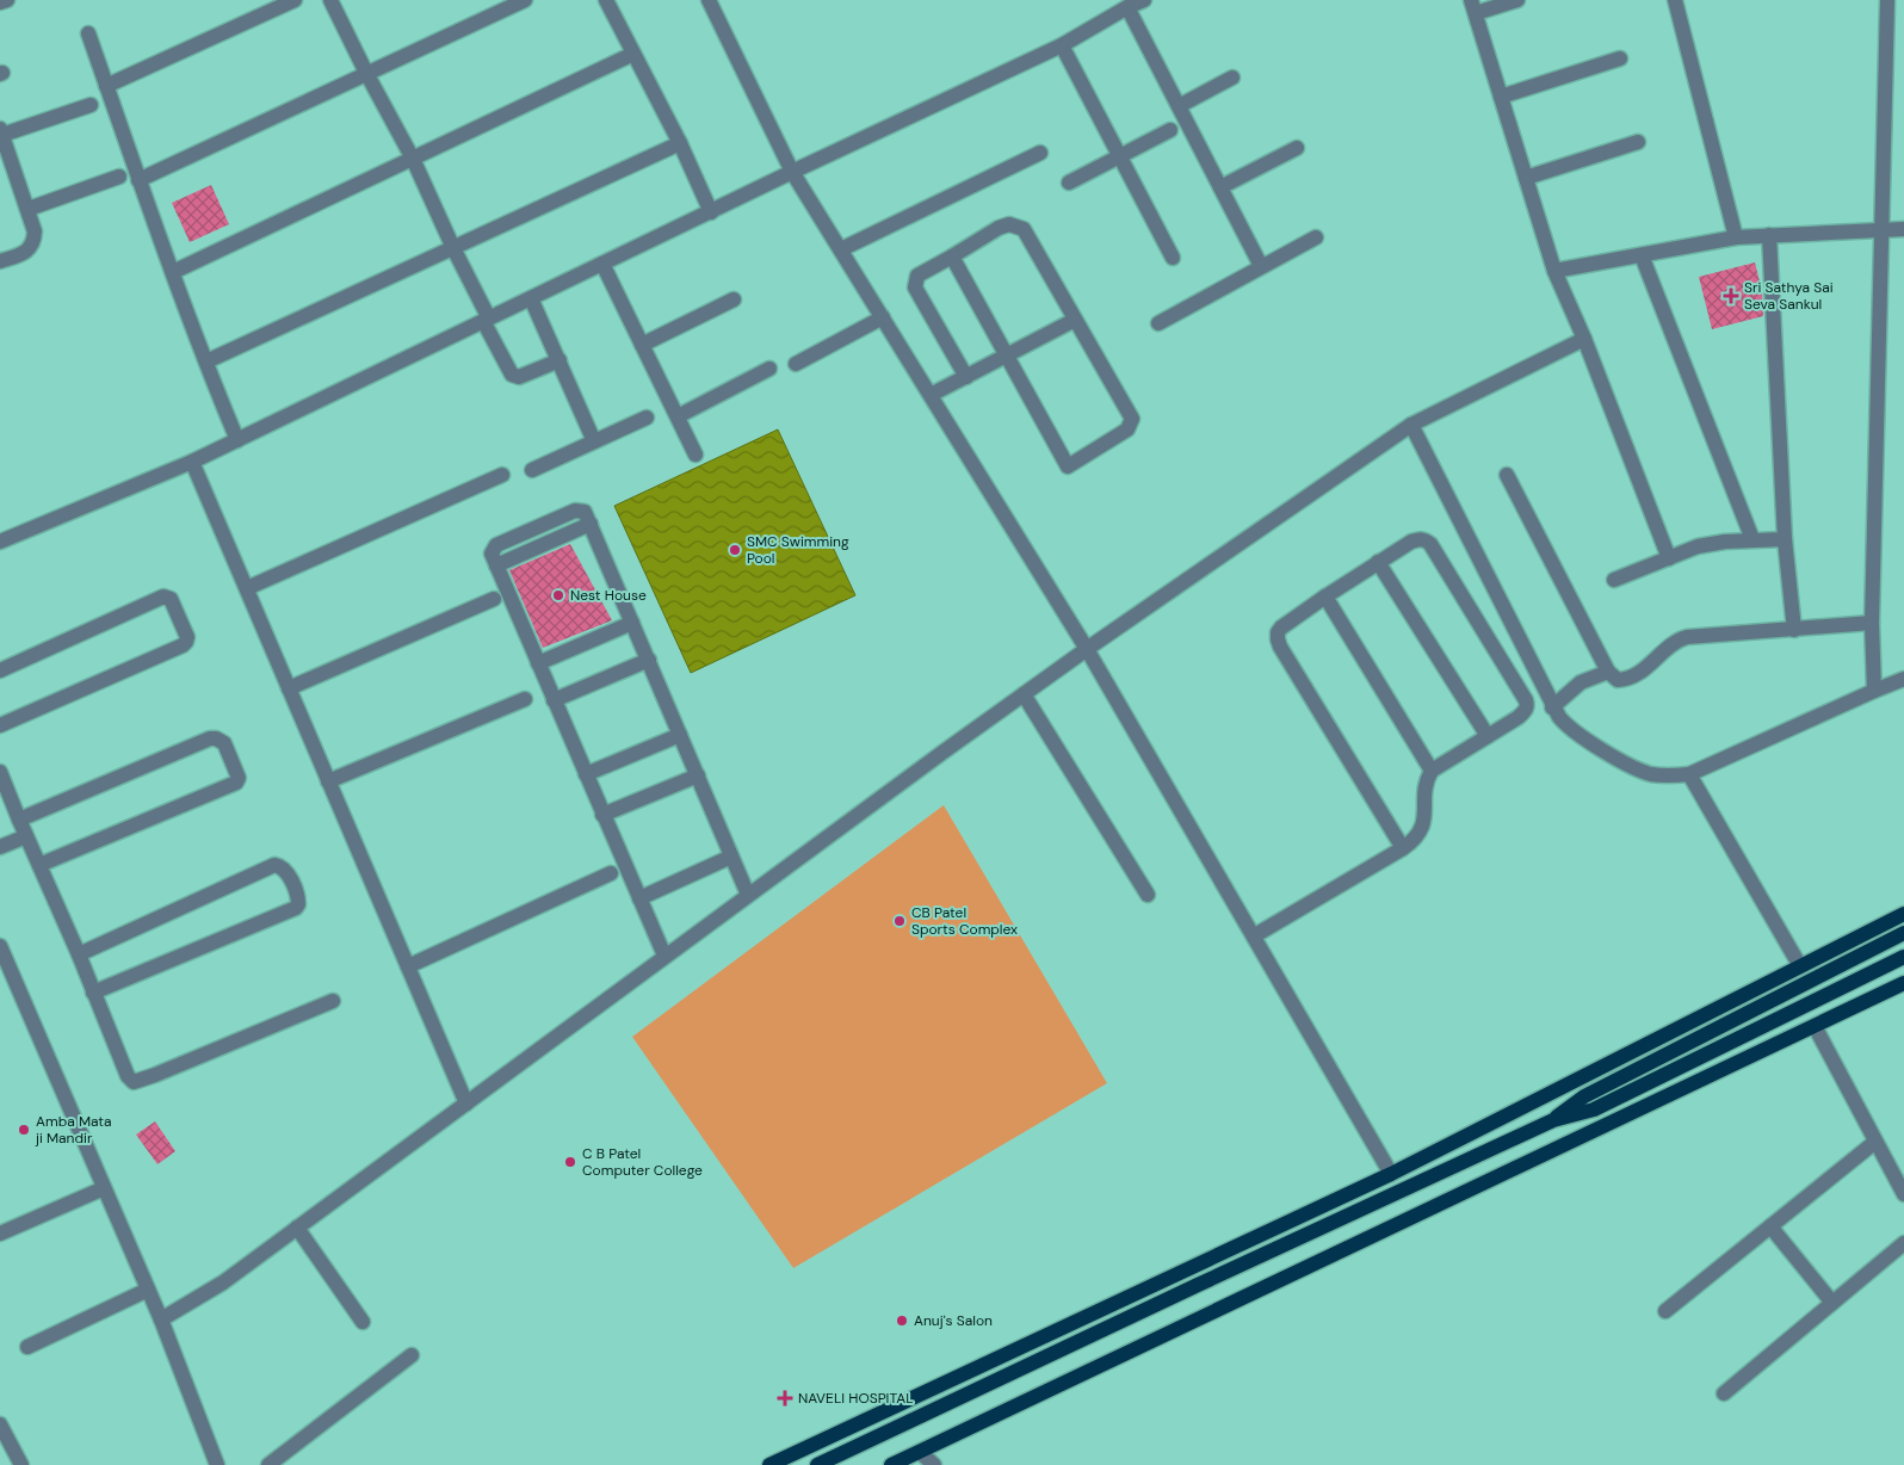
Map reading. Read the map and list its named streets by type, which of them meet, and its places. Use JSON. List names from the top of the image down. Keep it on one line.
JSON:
{"places":{"health":["Sri Sathya Sai Seva Sankul","NAVELI HOSPITAL"],"other":["SMC Swimming Pool","Nest House","CB Patel Sports Complex","Amba Mata ji Mandir","C B Patel Computer College","Anuj's Salon"]}}
